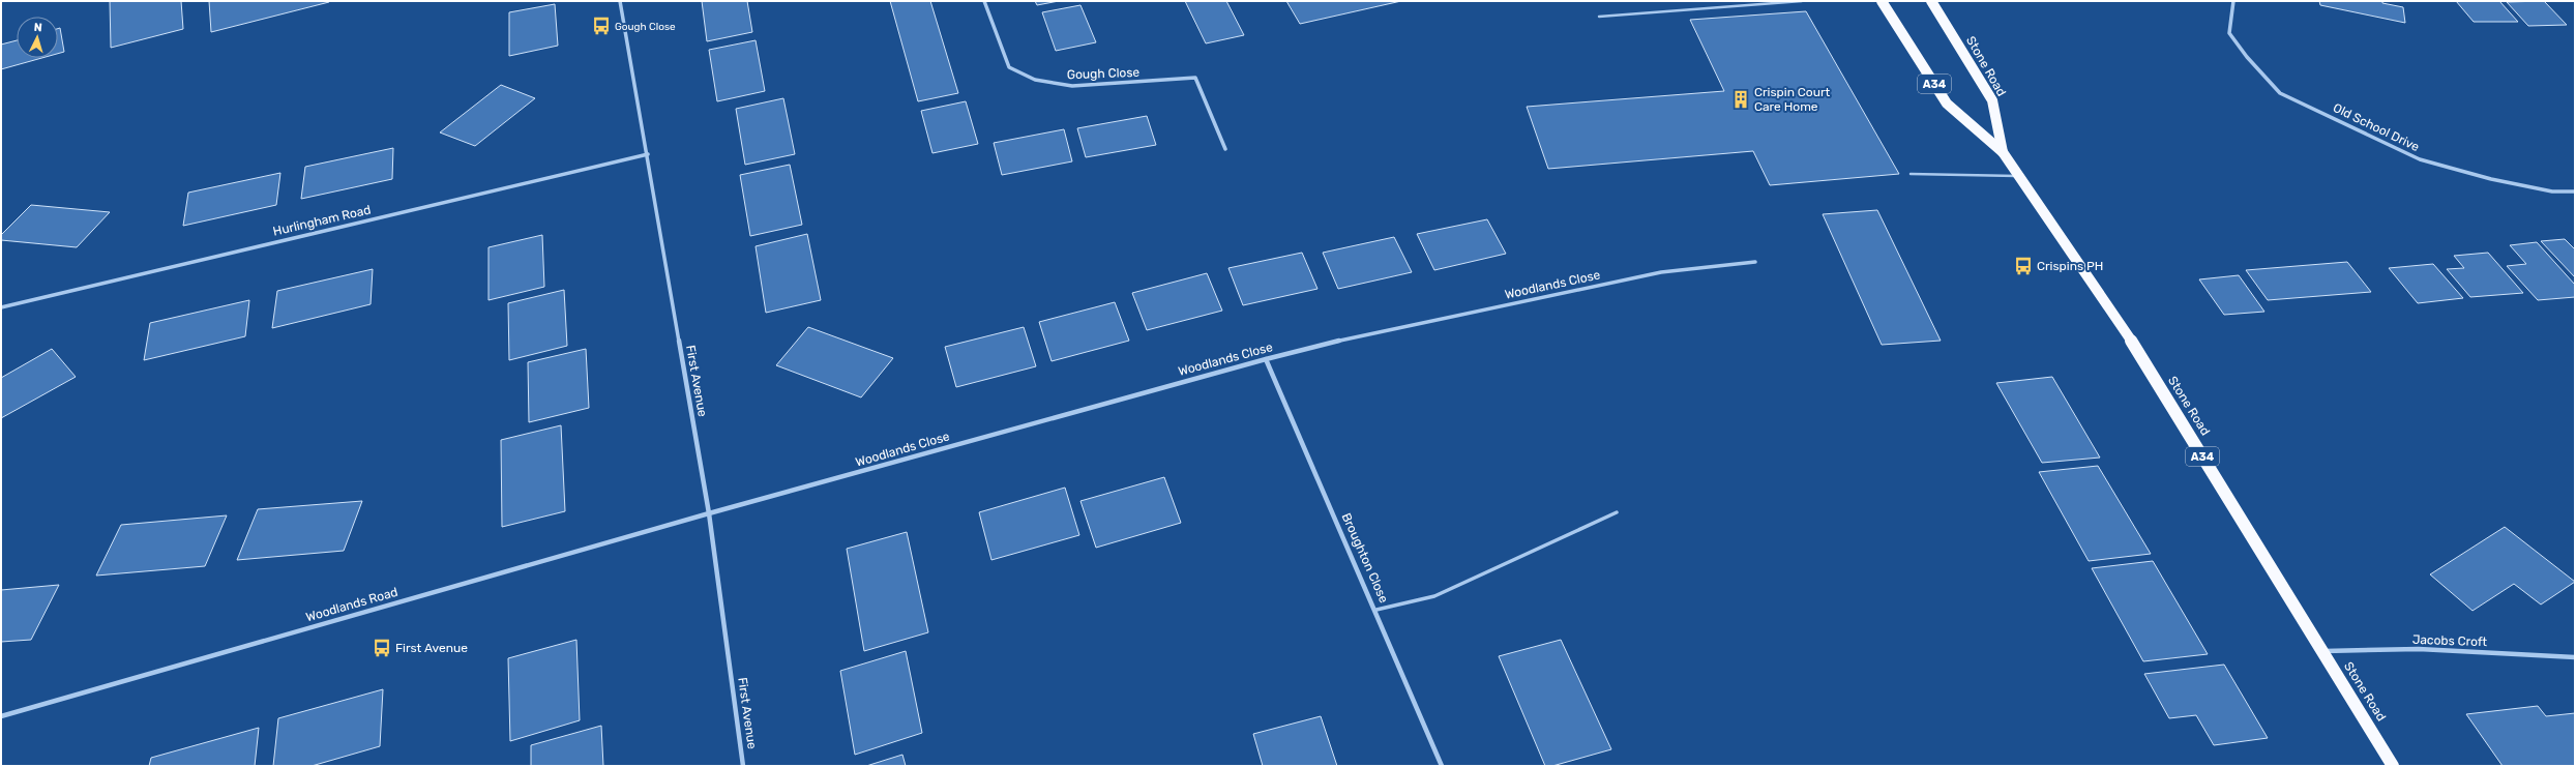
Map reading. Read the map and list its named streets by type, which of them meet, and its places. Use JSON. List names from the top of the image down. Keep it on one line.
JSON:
{"streets":{"highway":["Stone Road","A34"],"street":["Gough Close","Old School Drive","Hurlingham Road","Woodlands Close","First Avenue","Broughton Close","Woodlands Road","Jacobs Croft"]},"crossings":[["Stone Road","Jacobs Croft"],["Hurlingham Road","First Avenue"],["Woodlands Close","First Avenue"],["Woodlands Close","Broughton Close"],["Woodlands Close","Woodlands Road"],["First Avenue","Woodlands Road"]],"places":{"bus stop":["Gough Close","Crispins PH","First Avenue"],"building":["Crispin Court Care Home"]},"north":"top"}
